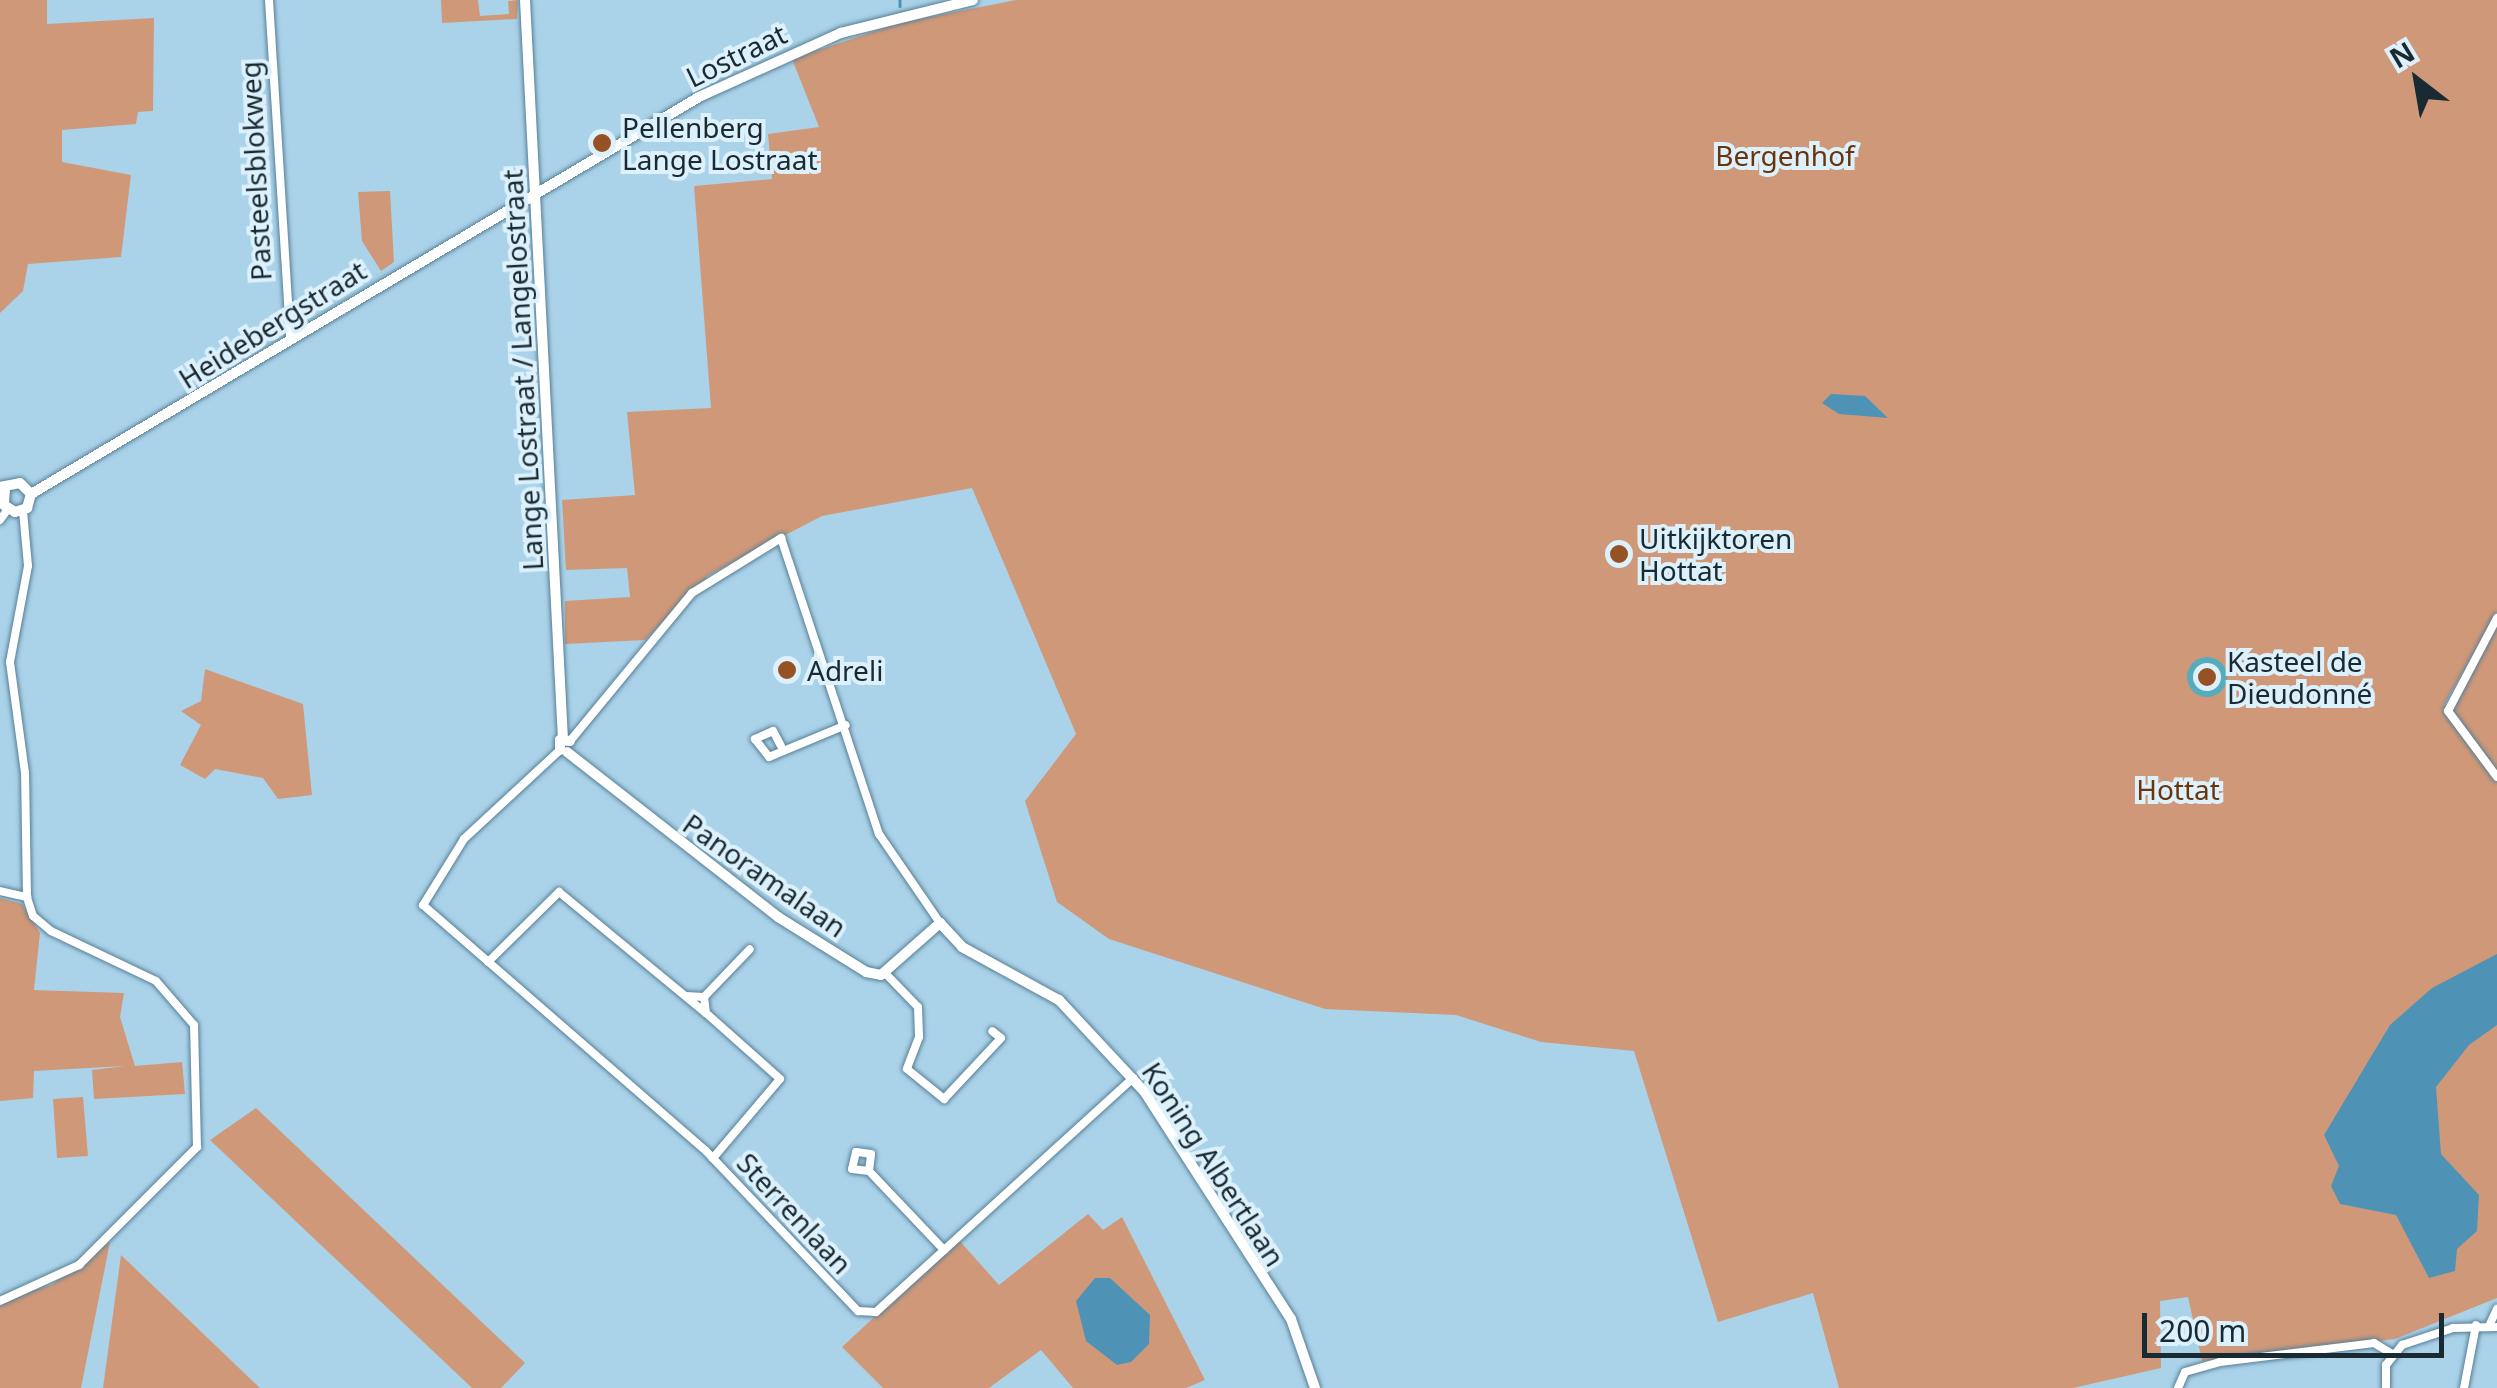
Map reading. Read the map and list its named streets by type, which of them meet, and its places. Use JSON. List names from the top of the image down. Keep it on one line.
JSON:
{"streets":{"street":["Lostraat","Pasteelsblokweg","Heidebergstraat","Lange Lostraat / Langelostraat","Panoramalaan","Koning Albertlaan","Sterrenlaan"]},"crossings":[["Lostraat","Heidebergstraat"],["Lostraat","Lange Lostraat / Langelostraat"],["Pasteelsblokweg","Heidebergstraat"],["Heidebergstraat","Lange Lostraat / Langelostraat"],["Lange Lostraat / Langelostraat","Panoramalaan"],["Lange Lostraat / Langelostraat","Koning Albertlaan"],["Lange Lostraat / Langelostraat","Sterrenlaan"],["Panoramalaan","Koning Albertlaan"],["Panoramalaan","Sterrenlaan"],["Koning Albertlaan","Sterrenlaan"]],"parks":["Bergenhof","Hottat"],"places":["Pellenberg Lange Lostraat","Uitkijktoren Hottat","Adreli","Kasteel de Dieudonné"],"scale_bar":"200 m","north":"top left"}
